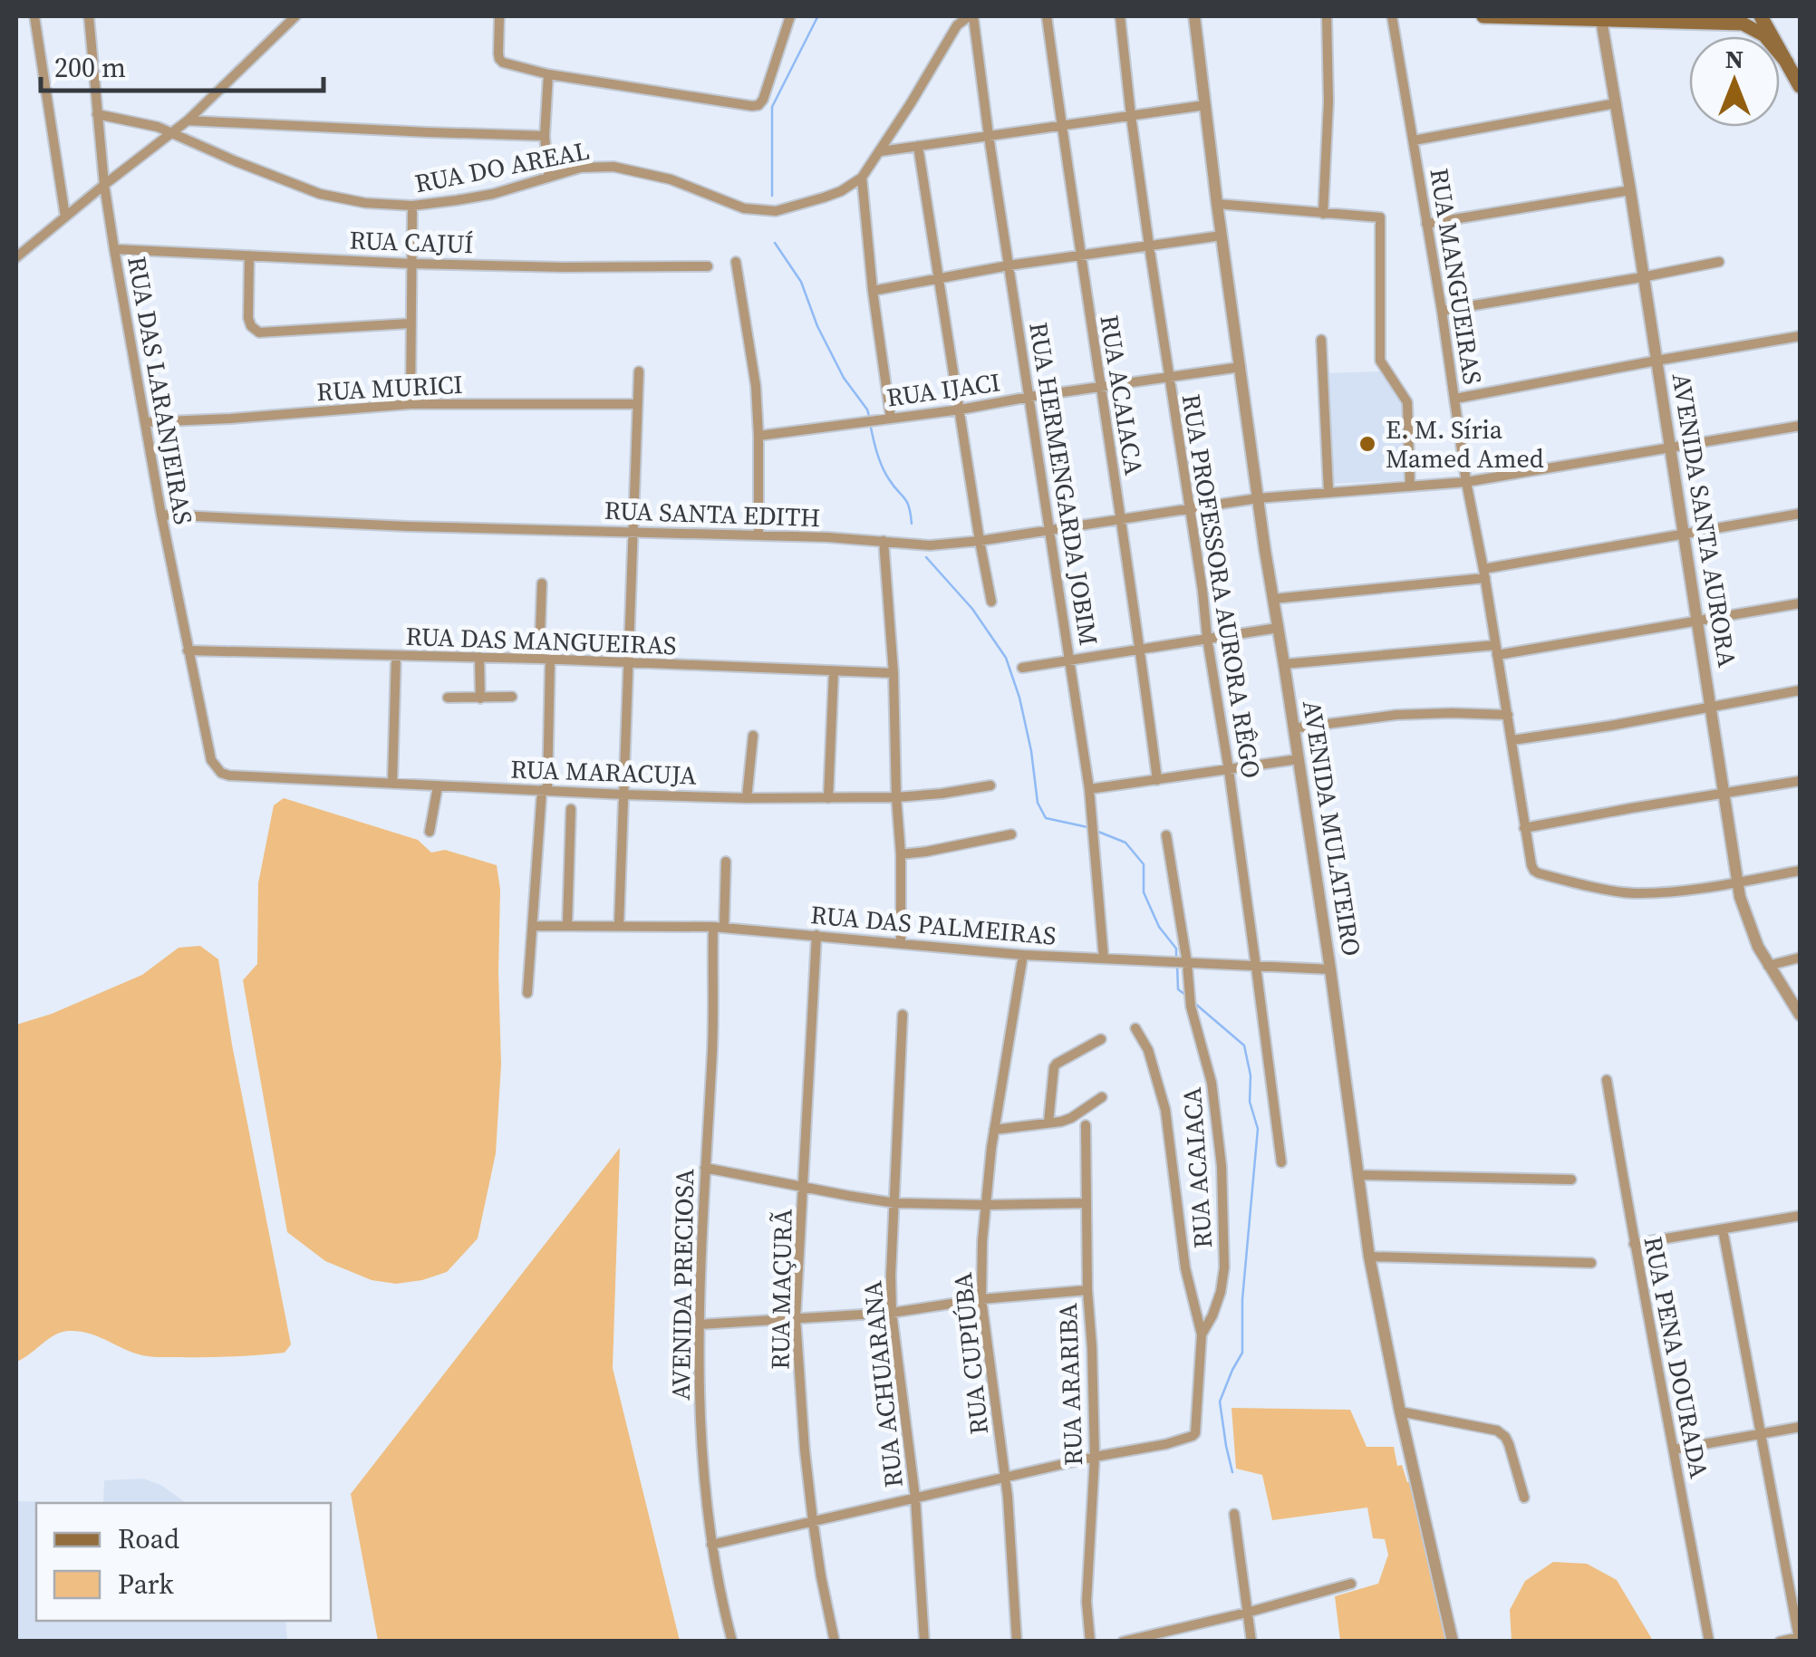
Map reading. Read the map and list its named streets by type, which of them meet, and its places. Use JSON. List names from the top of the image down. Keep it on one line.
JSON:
{"streets":{"street":["RUA DO AREAL","RUA CAJUÍ","RUA MANGUEIRAS","RUA MURICI","RUA IJACI","RUA DAS LARANJEIRAS","RUA ACAIACA","RUA HERMENGARDA JOBIM","RUA SANTA EDITH","AVENIDA SANTA AURORA","RUA PROFESSORA AURORA RÊGO","RUA DAS MANGUEIRAS","RUA MARACUJA","AVENIDA MULATEIRO","RUA DAS PALMEIRAS","AVENIDA PRECIOSA","RUA MAÇURÃ","RUA CUPIÚBA","RUA PENA DOURADA","RUA ACHUARANA","RUA ARARIBA"]},"crossings":[["RUA DO AREAL","RUA DAS LARANJEIRAS"],["RUA DO AREAL","RUA HERMENGARDA JOBIM"],["RUA CAJUÍ","RUA DAS LARANJEIRAS"],["RUA MANGUEIRAS","RUA SANTA EDITH"],["RUA MANGUEIRAS","AVENIDA SANTA AURORA"],["RUA MURICI","RUA DAS LARANJEIRAS"],["RUA IJACI","RUA ACAIACA"],["RUA IJACI","RUA HERMENGARDA JOBIM"],["RUA IJACI","RUA PROFESSORA AURORA RÊGO"],["RUA IJACI","AVENIDA MULATEIRO"],["RUA DAS LARANJEIRAS","RUA SANTA EDITH"],["RUA DAS LARANJEIRAS","RUA DAS MANGUEIRAS"],["RUA DAS LARANJEIRAS","RUA MARACUJA"],["RUA ACAIACA","RUA SANTA EDITH"],["RUA ACAIACA","RUA DAS PALMEIRAS"],["RUA HERMENGARDA JOBIM","RUA SANTA EDITH"],["RUA HERMENGARDA JOBIM","RUA DAS PALMEIRAS"],["RUA SANTA EDITH","RUA PROFESSORA AURORA RÊGO"],["RUA SANTA EDITH","AVENIDA MULATEIRO"],["RUA PROFESSORA AURORA RÊGO","RUA DAS PALMEIRAS"],["AVENIDA MULATEIRO","RUA DAS PALMEIRAS"],["RUA DAS PALMEIRAS","AVENIDA PRECIOSA"],["RUA DAS PALMEIRAS","RUA MAÇURÃ"],["RUA DAS PALMEIRAS","RUA CUPIÚBA"]],"places":["E. M. Síria Mamed Amed"],"legend":["Road","Park"],"scale_bar":"200 m","north":"top"}
